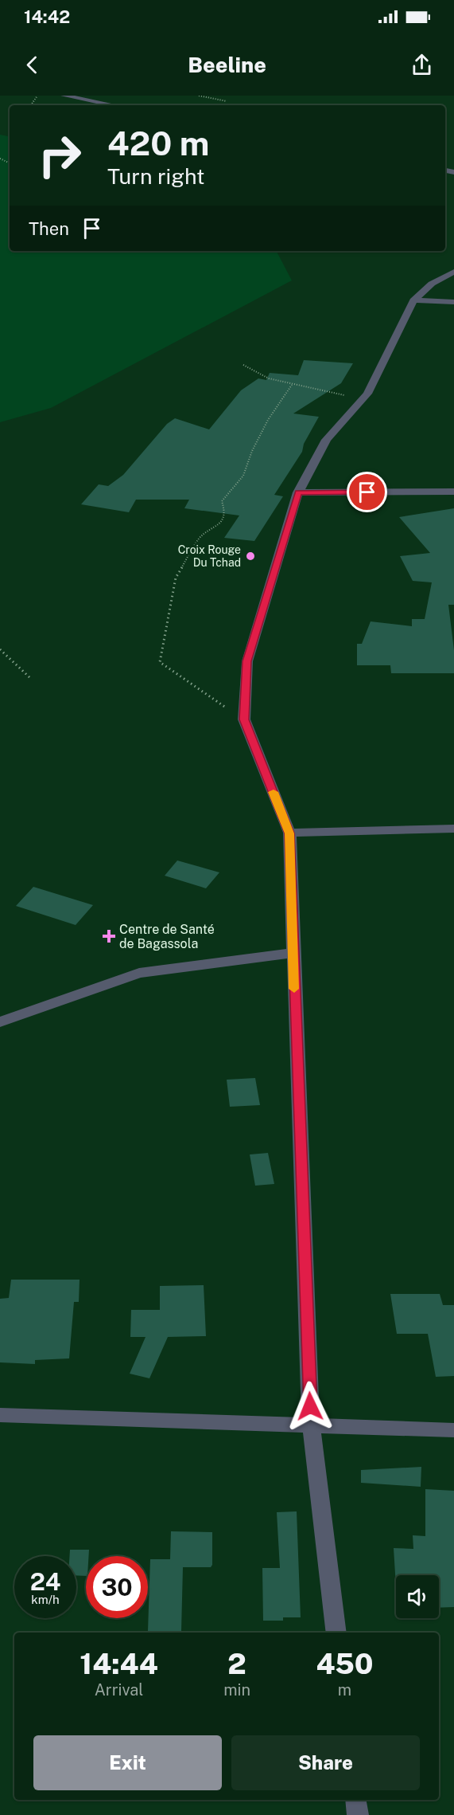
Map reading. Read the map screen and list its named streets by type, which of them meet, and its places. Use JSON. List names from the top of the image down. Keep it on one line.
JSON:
{"places":{"other":["Croix Rouge Du Tchad"],"health":["Centre de Santé de Bagassola"]},"page":{"status":"14:42","header":"Beeline","turn":["420 m","Turn right"],"then":"Then","speed":"24 km/h","limit":"30","eta":["14:44","Arrival","2","min","450","m"],"buttons":["Exit","Share"]}}
